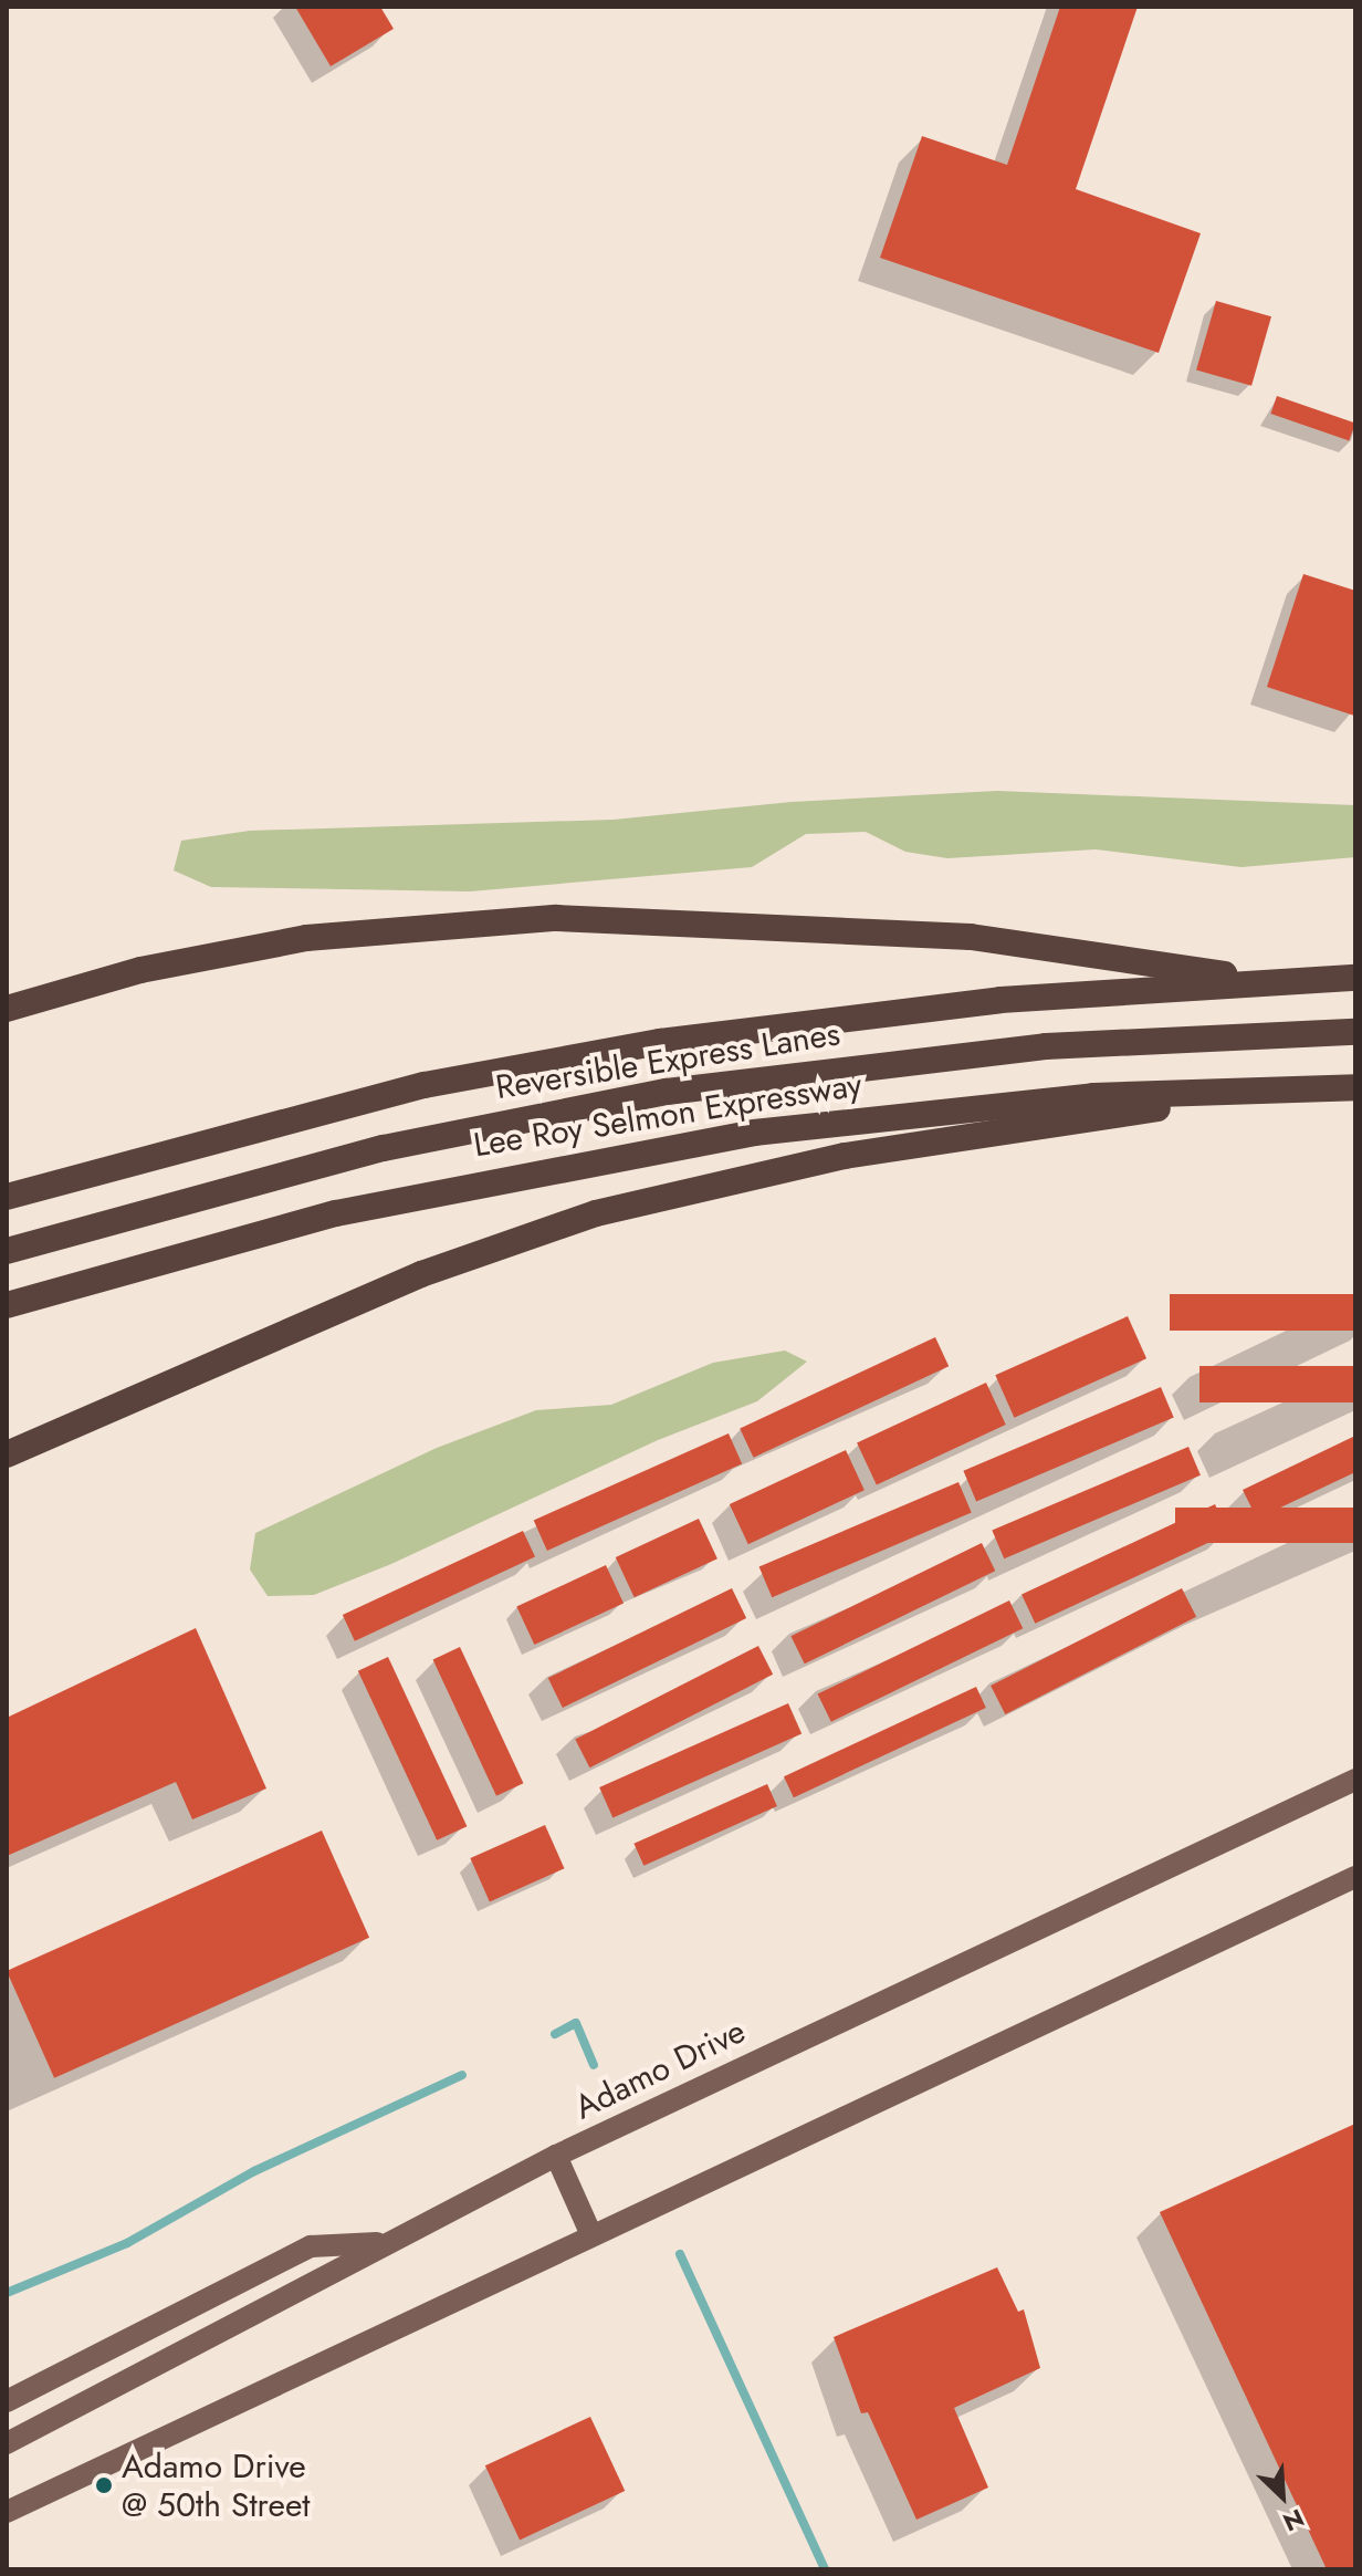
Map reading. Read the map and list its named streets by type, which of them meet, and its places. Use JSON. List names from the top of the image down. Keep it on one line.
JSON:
{"streets":{"highway":["Reversible Express Lanes","Lee Roy Selmon Expressway"],"main road":["Adamo Drive"]},"places":["Adamo Drive @ 50th Street"],"north":"bottom right"}
